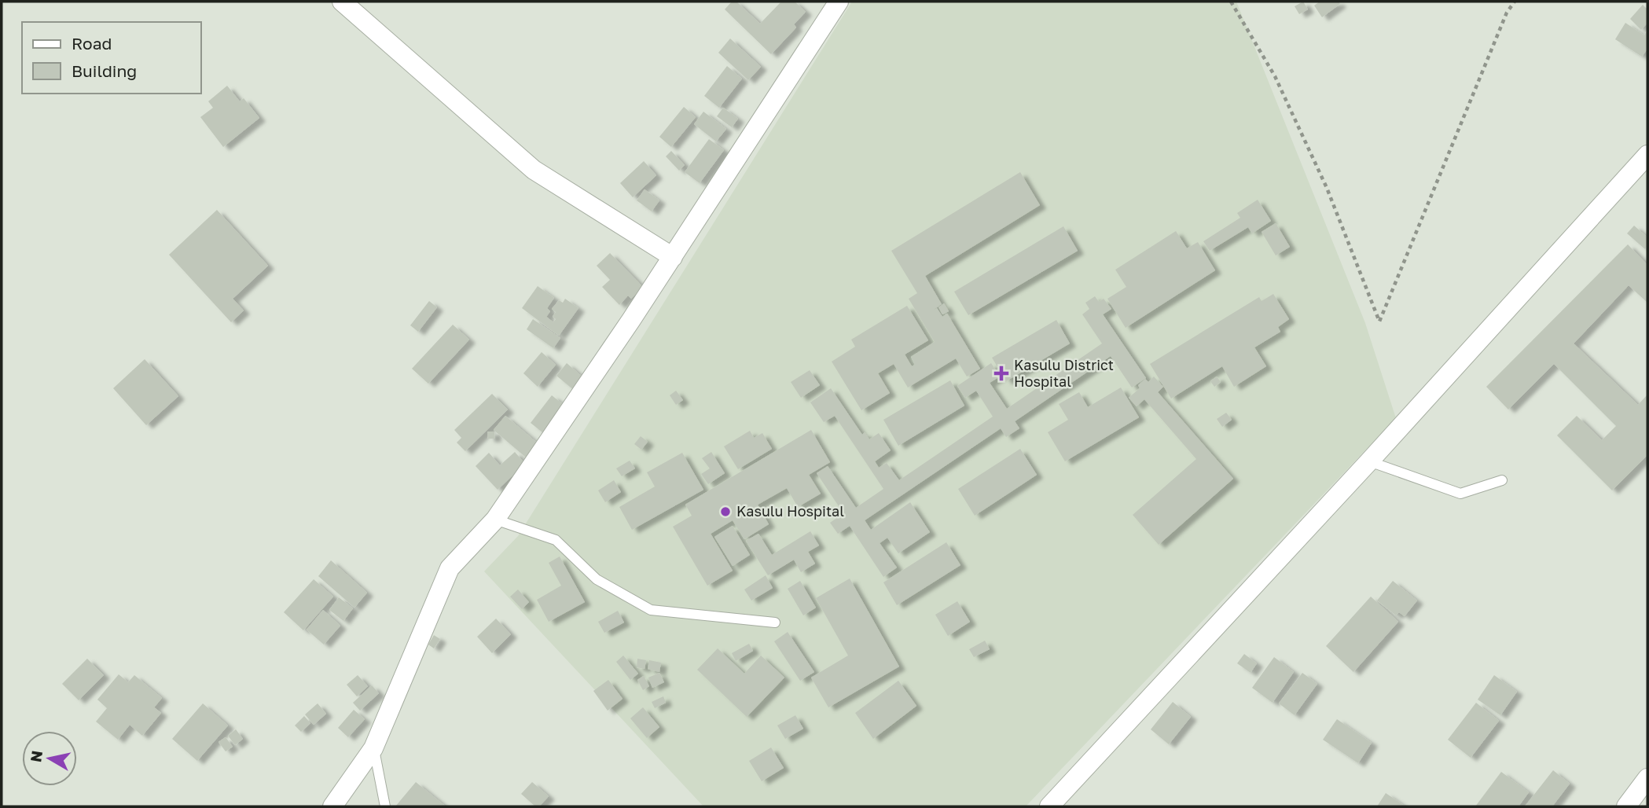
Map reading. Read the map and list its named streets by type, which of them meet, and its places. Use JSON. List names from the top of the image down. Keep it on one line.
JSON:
{"places":{"health":["Kasulu District Hospital"],"other":["Kasulu Hospital"]},"legend":["Road","Building"],"north":"left"}
